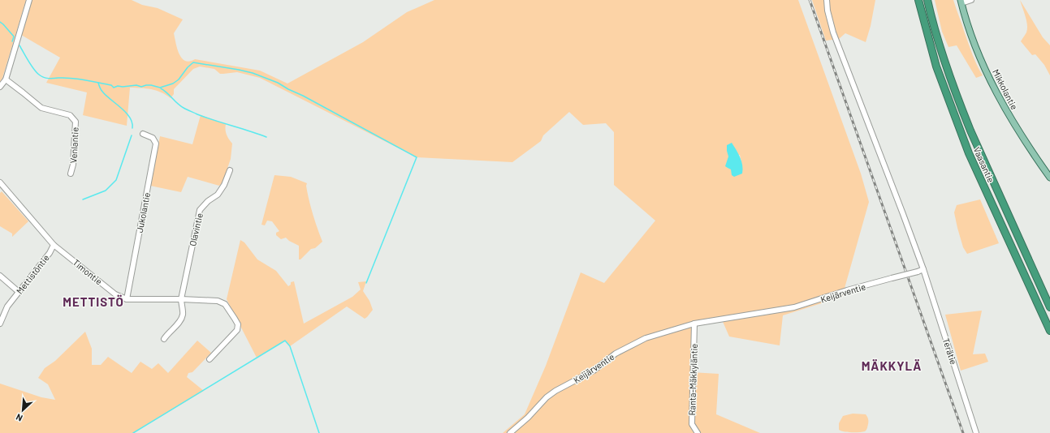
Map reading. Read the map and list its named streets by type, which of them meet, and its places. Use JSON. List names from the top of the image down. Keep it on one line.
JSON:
{"streets":{"highway":["Vaasantie"],"main road":["Mikkolantie"],"street":["Venlantie","Jukolantie","Olavintie","Timontie","Mettistöntie","Keijärventie","Terätie","Ranta-Mäkkyläntie"]},"crossings":[["Jukolantie","Timontie"],["Olavintie","Timontie"],["Timontie","Mettistöntie"],["Keijärventie","Terätie"],["Keijärventie","Ranta-Mäkkyläntie"]],"districts":["METTISTÖ","MÄKKYLÄ"],"north":"bottom left"}
